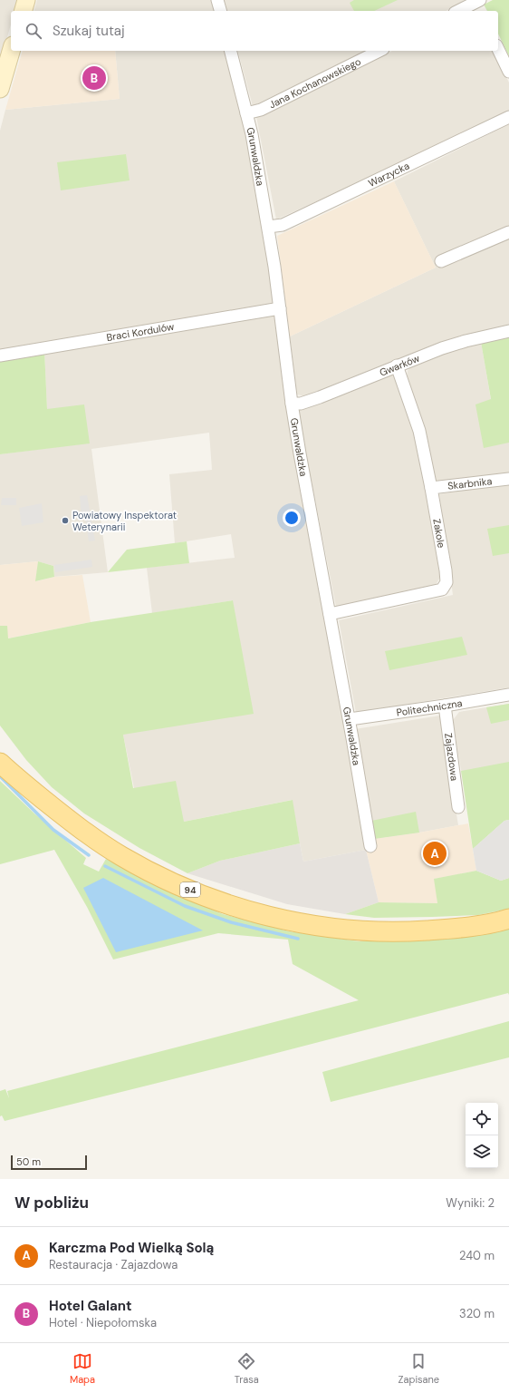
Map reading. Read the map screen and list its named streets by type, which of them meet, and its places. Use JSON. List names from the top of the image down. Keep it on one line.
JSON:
{"streets":{"main road":["94"],"street":["Jana Kochanowskiego","Grunwaldzka","Warzycka","Braci Kordulów","Gwarków","Skarbnika","Zakole","Politechniczna","Zajazdowa"]},"crossings":[["Jana Kochanowskiego","Grunwaldzka"],["Grunwaldzka","Warzycka"],["Grunwaldzka","Braci Kordulów"],["Grunwaldzka","Gwarków"],["Grunwaldzka","Zakole"],["Grunwaldzka","Politechniczna"],["Gwarków","Zakole"],["Skarbnika","Zakole"],["Politechniczna","Zajazdowa"]],"places":["Powiatowy Inspektorat Weterynarii"],"scale_bar":"50 m","page":{"search":"Szukaj tutaj","pins":["B","A"],"scale":"50 m","heading":["W pobliżu","Wyniki: 2"],"list":[{"mark":"A","name":"Karczma Pod Wielką Solą","note":"Restauracja · Zajazdowa","value":"240 m"},{"mark":"B","name":"Hotel Galant","note":"Hotel · Niepołomska","value":"320 m"}],"nav":["Mapa","Trasa","Zapisane"]}}
